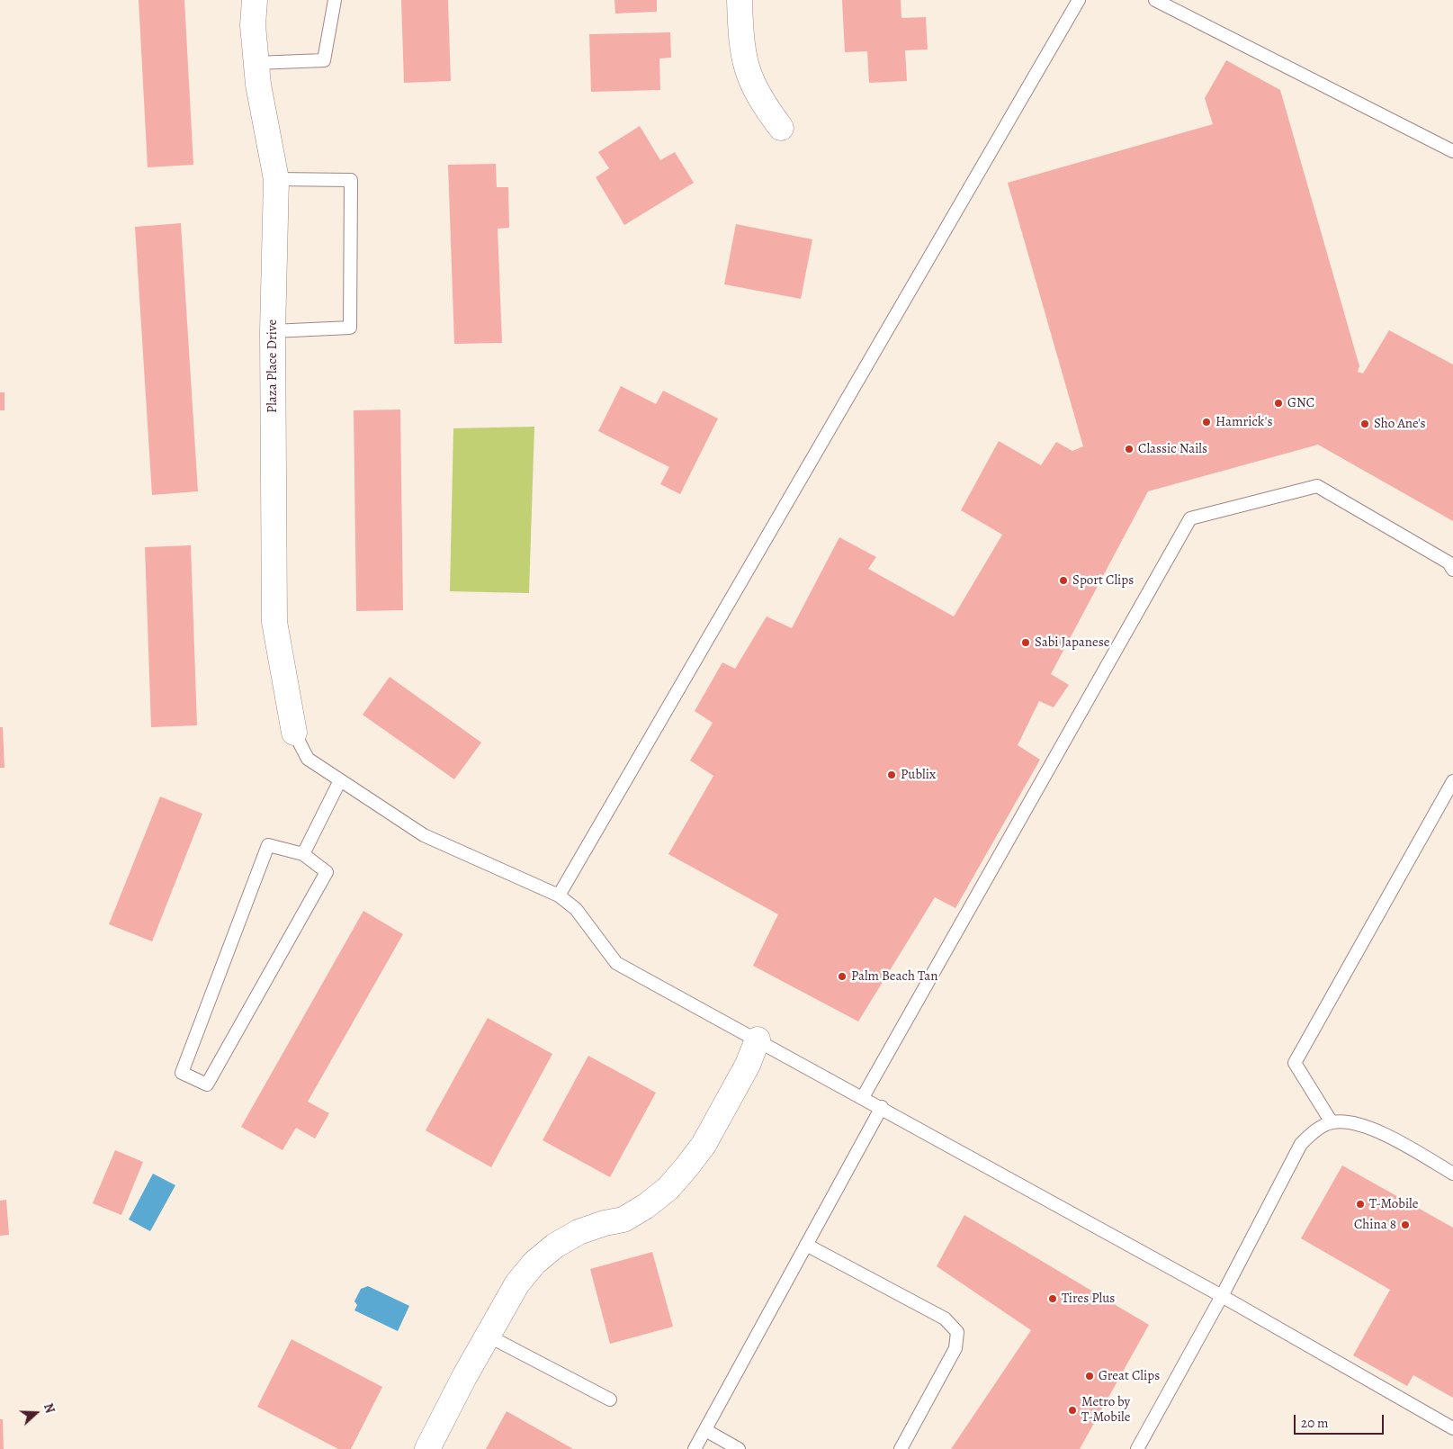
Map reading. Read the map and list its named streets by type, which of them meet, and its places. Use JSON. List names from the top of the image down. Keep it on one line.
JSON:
{"streets":{"street":["Plaza Place Drive"]},"places":["GNC","Hamrick's","Sho Ane's","Classic Nails","Sport Clips","Sabi Japanese","Publix","Palm Beach Tan","T-Mobile","China 8","Tires Plus","Great Clips","Metro by T-Mobile"],"scale_bar":"20 m","north":"right"}
